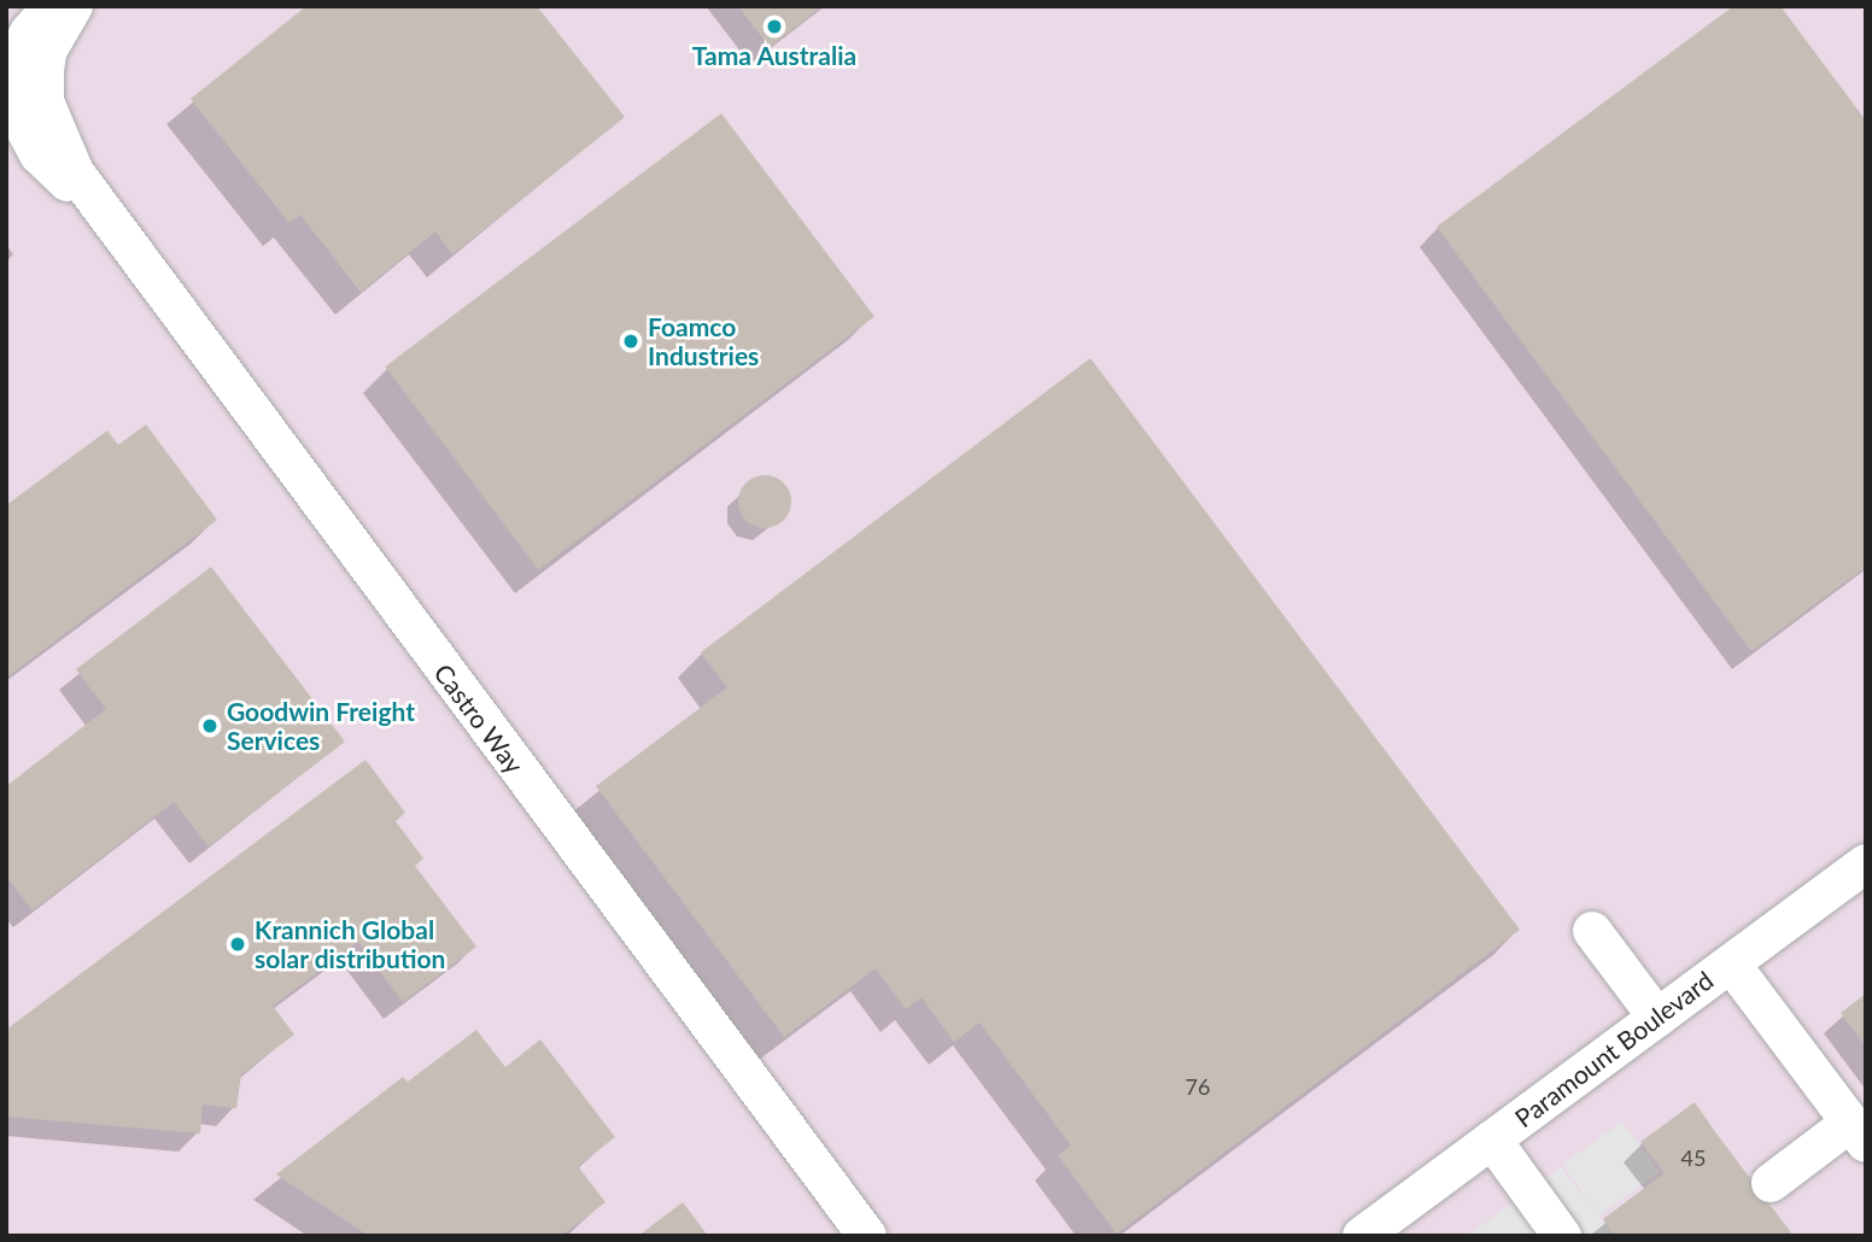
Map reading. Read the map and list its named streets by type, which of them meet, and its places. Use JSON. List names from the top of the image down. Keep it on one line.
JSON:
{"streets":{"street":["Castro Way","Paramount Boulevard"]},"places":["Tama Australia","Foamco Industries","Goodwin Freight Services","Krannich Global solar distribution"],"house_numbers":["76","45"]}
